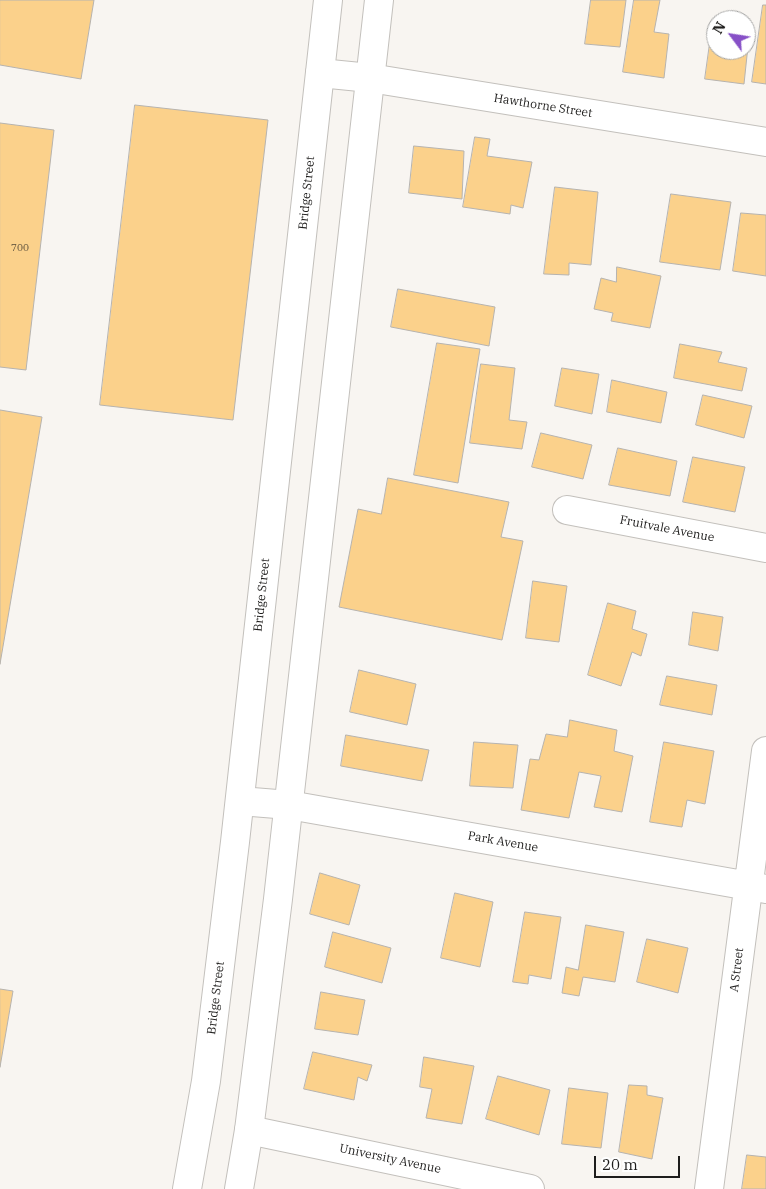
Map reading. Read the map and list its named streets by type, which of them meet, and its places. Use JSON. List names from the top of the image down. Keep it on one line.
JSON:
{"streets":{"main road":["Hawthorne Street","Bridge Street","Fruitvale Avenue","Park Avenue","A Street","University Avenue"]},"crossings":[["Hawthorne Street","Bridge Street"],["Bridge Street","Park Avenue"],["Park Avenue","A Street"]],"house_numbers":["700"],"scale_bar":"20 m","north":"top left"}
